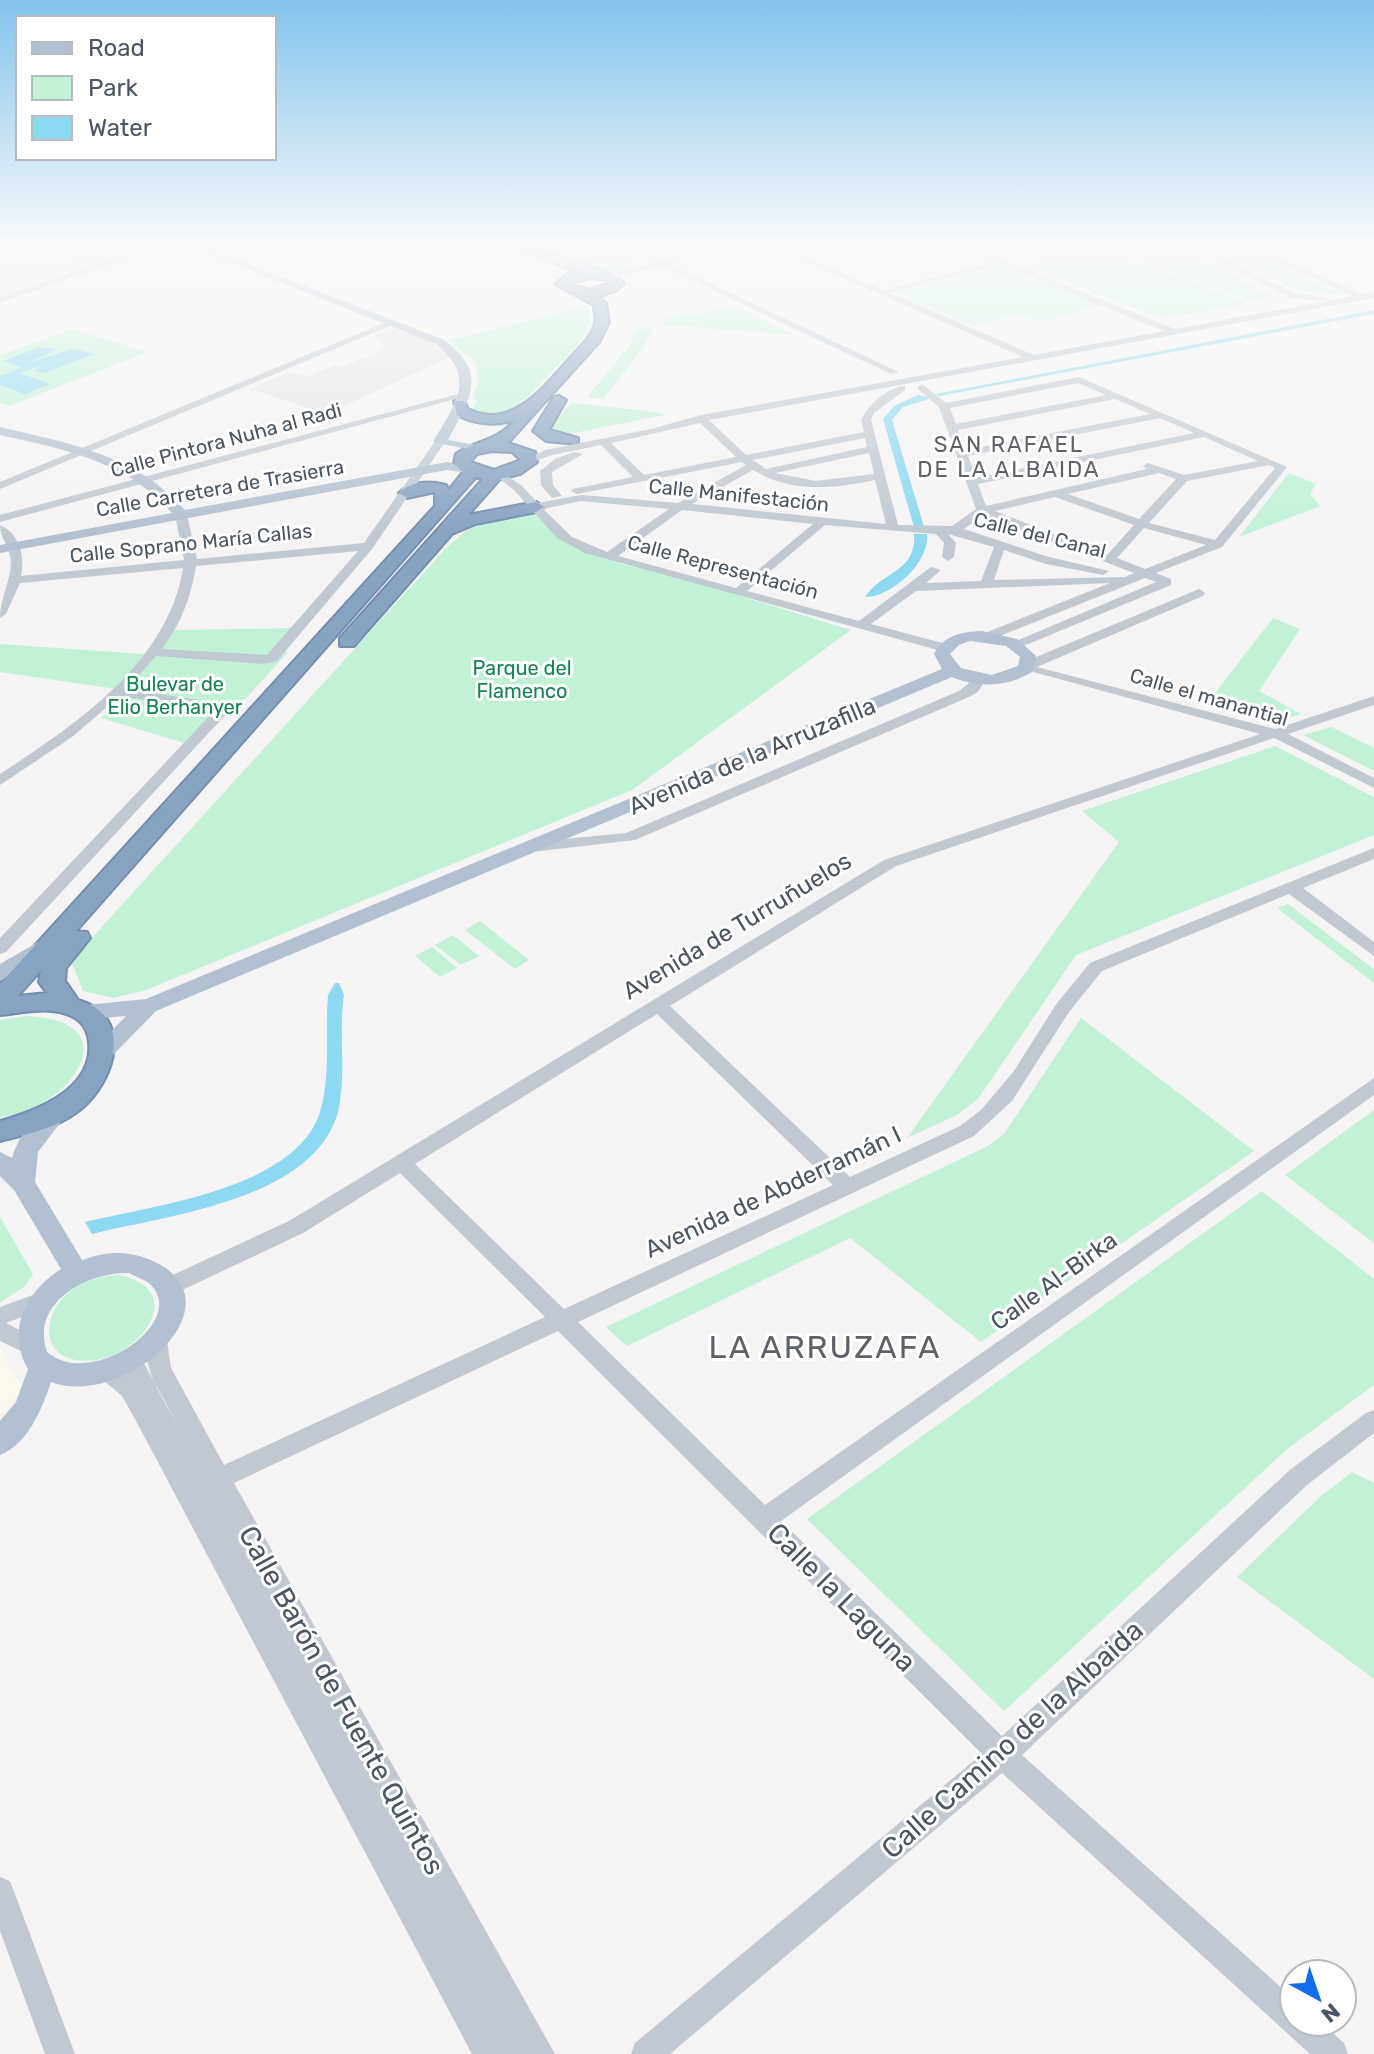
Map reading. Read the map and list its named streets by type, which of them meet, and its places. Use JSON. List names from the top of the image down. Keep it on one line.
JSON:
{"streets":{"main road":["Calle Carretera de Trasierra","Avenida de la Arruzafilla"],"street":["Calle Pintora Nuha al Radi","Calle Manifestación","Calle del Canal","Calle Soprano María Callas","Calle Representación","Calle el manantial","Avenida de Turruñuelos","Avenida de Abderramán I","Calle Al-Birka","Calle la Laguna","Calle Barón de Fuente Quintos","Calle Camino de la Albaida"]},"crossings":[["Calle Manifestación","Calle del Canal"],["Calle el manantial","Avenida de Turruñuelos"],["Avenida de Turruñuelos","Calle la Laguna"],["Avenida de Turruñuelos","Calle Barón de Fuente Quintos"],["Avenida de Abderramán I","Calle la Laguna"],["Avenida de Abderramán I","Calle Barón de Fuente Quintos"],["Calle Al-Birka","Calle la Laguna"],["Calle la Laguna","Calle Camino de la Albaida"]],"districts":["SAN RAFAEL DE LA ALBAIDA","LA ARRUZAFA"],"parks":["Parque del Flamenco","Bulevar de Elio Berhanyer"],"legend":["Road","Park","Water"],"north":"bottom right"}
